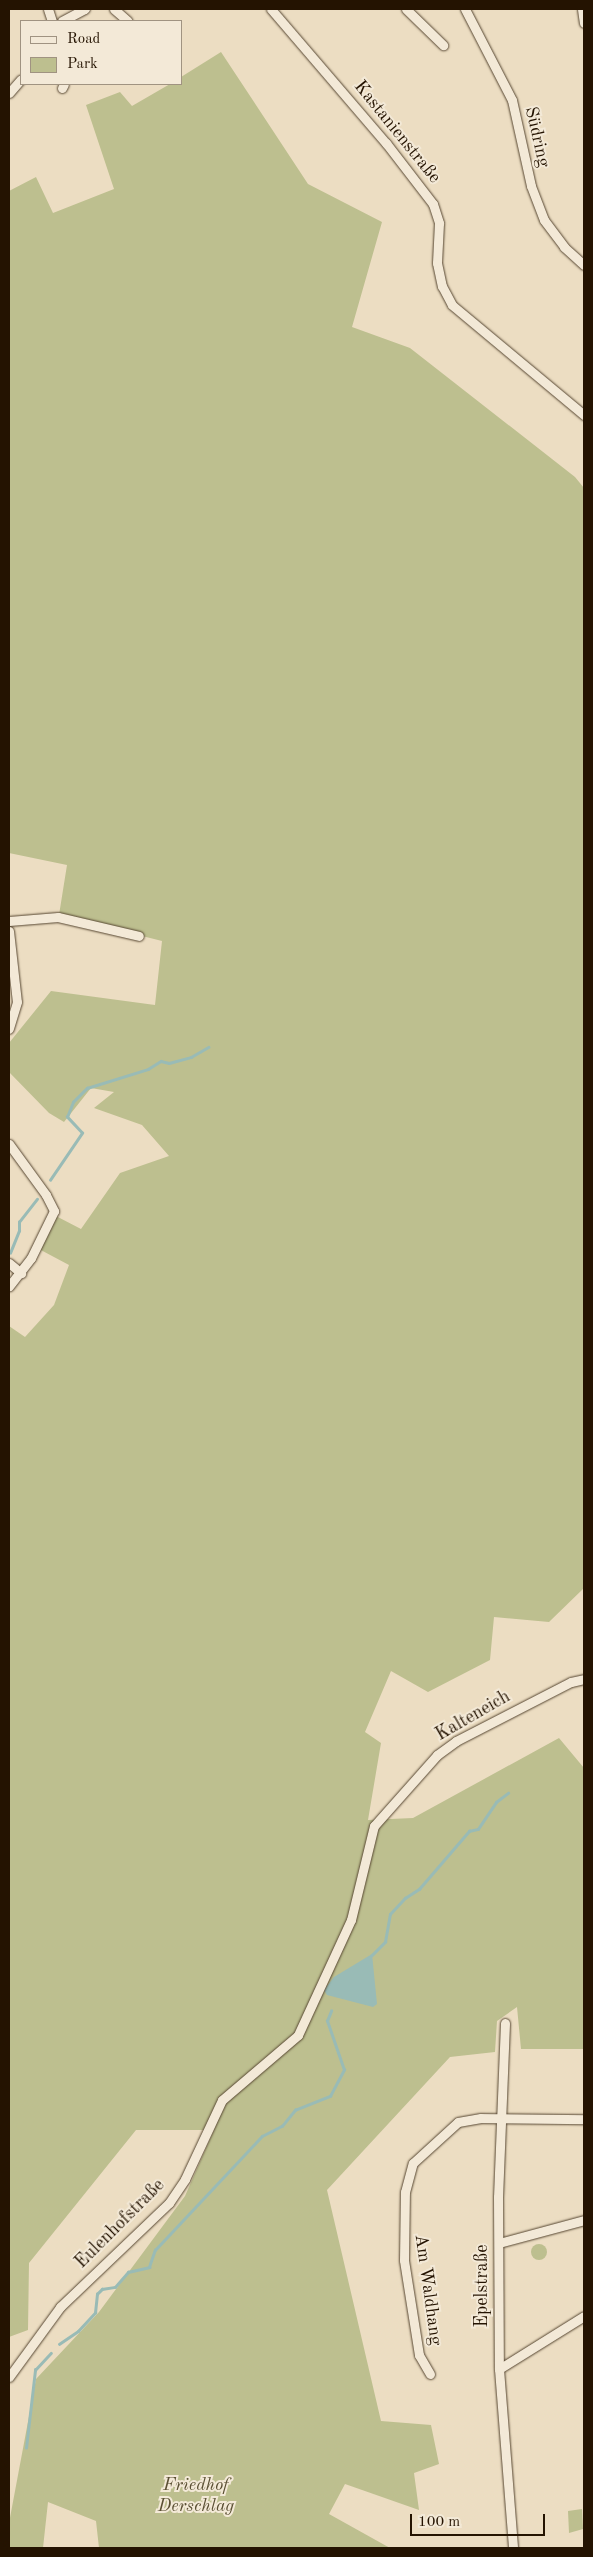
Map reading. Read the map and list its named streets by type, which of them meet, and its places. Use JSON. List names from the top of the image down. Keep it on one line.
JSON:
{"streets":{"street":["Kastanienstraße","Südring","Kalteneich","Eulenhofstraße","Epelstraße","Am Waldhang"]},"crossings":[["Kalteneich","Eulenhofstraße"],["Epelstraße","Am Waldhang"]],"parks":["Friedhof Derschlag"],"legend":["Road","Park"],"scale_bar":"100 m"}
